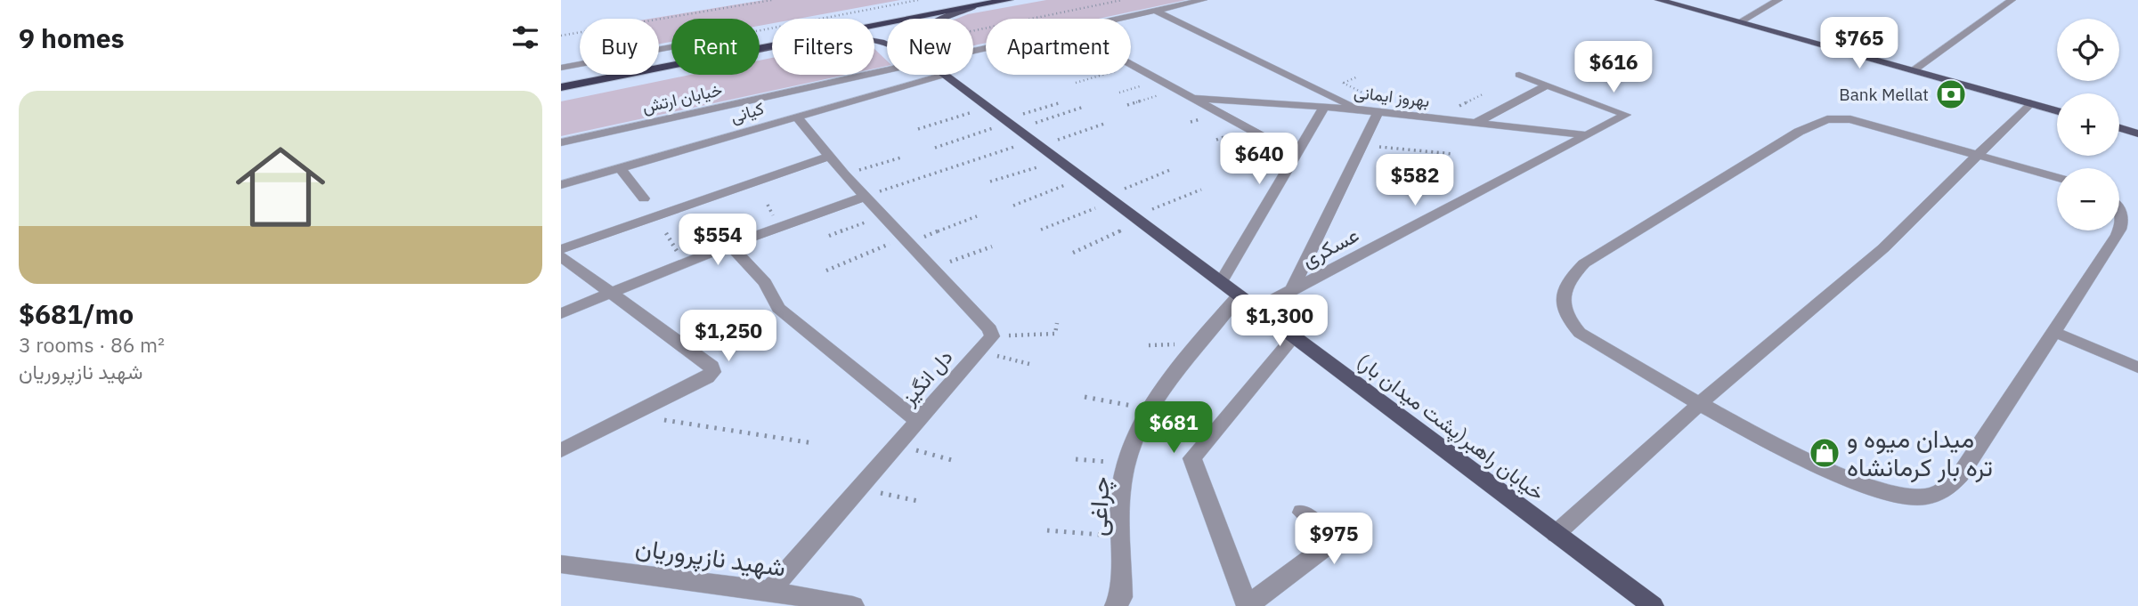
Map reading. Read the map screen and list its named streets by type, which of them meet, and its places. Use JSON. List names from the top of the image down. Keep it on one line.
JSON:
{"streets":{"main road":["خیابان راهبر(پشت میدان بار)"],"street":["بهروز ایمانی","خیابان ارتش","کیانی","عسکری","دل انگیز","چراغی","شهید نازپروریان"]},"crossings":[["بهروز ایمانی","عسکری"],["عسکری","خیابان راهبر(پشت میدان بار)"],["دل انگیز","شهید نازپروریان"],["خیابان راهبر(پشت میدان بار)","چراغی"]],"places":{"bank":["Bank Mellat"],"shop":["میدان میوه و تره بار کرمانشاه"]},"page":{"heading":"9 homes","price":["$765","$616","$640","$582","$554","$1,300","$1,250","$681","$975"],"map_buttons":["+","−"],"chip":["Buy","Rent","Filters","New","Apartment"],"list":[{"name":"$681/mo","note":"3 rooms · 86 m² · شهید نازپروریان"}]}}
